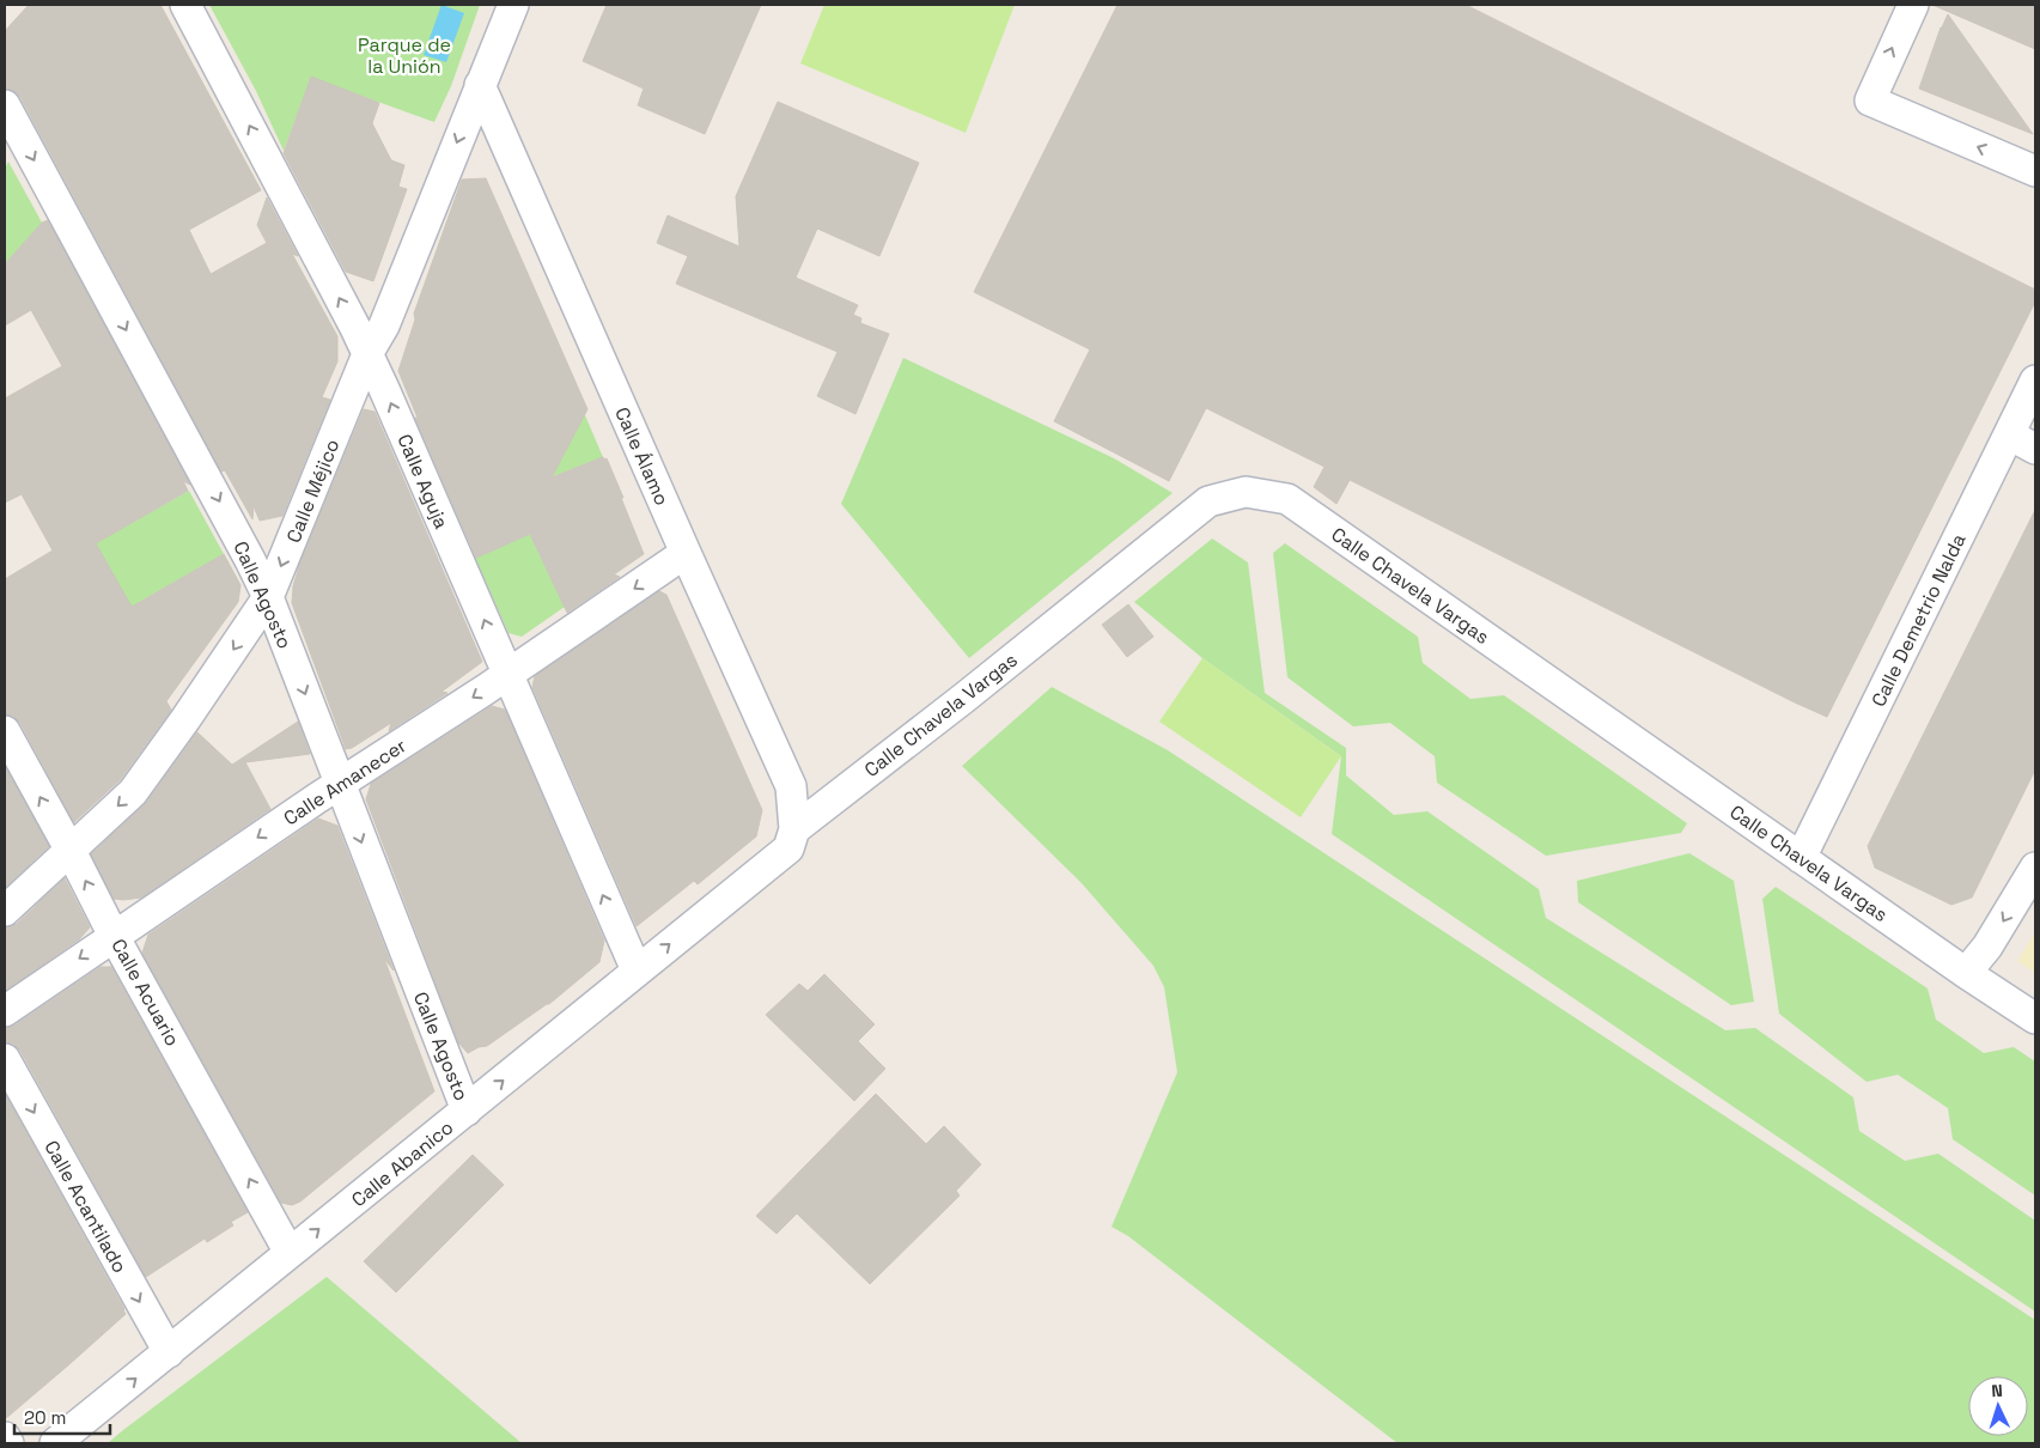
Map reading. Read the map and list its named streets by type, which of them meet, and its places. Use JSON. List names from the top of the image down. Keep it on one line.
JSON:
{"streets":{"street":["Calle Álamo","Calle Aguja","Calle Méjico","Calle Chavela Vargas","Calle Agosto","Calle Demetrio Nalda","Calle Amanecer","Calle Acuario","Calle Abanico","Calle Acantilado"]},"crossings":[["Calle Álamo","Calle Méjico"],["Calle Álamo","Calle Chavela Vargas"],["Calle Álamo","Calle Amanecer"],["Calle Álamo","Calle Abanico"],["Calle Aguja","Calle Méjico"],["Calle Aguja","Calle Amanecer"],["Calle Aguja","Calle Abanico"],["Calle Méjico","Calle Agosto"],["Calle Méjico","Calle Acuario"],["Calle Chavela Vargas","Calle Demetrio Nalda"],["Calle Chavela Vargas","Calle Abanico"],["Calle Agosto","Calle Amanecer"],["Calle Agosto","Calle Abanico"],["Calle Amanecer","Calle Acuario"],["Calle Acuario","Calle Abanico"],["Calle Abanico","Calle Acantilado"]],"one_way":["Calle Aguja","Calle Méjico","Calle Agosto","Calle Amanecer","Calle Acuario","Calle Abanico","Calle Acantilado"],"parks":["Parque de la Unión"],"scale_bar":"20 m","north":"top"}
